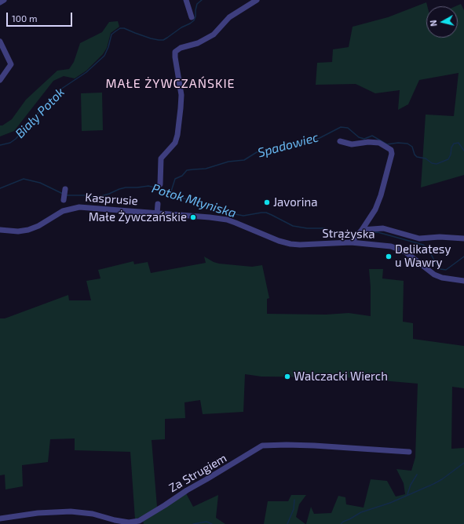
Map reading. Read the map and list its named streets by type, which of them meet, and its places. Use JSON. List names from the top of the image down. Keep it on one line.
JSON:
{"streets":{"street":["Kasprusie","Strążyska","Za Strugiem"]},"crossings":[["Kasprusie","Strążyska"]],"districts":["MAŁE ŻYWCZAŃSKIE"],"water":["Biały Potok","Spadowiec","Potok Młyniska"],"places":["Javorina","Małe Żywczańskie","Delikatesy u Wawry","Walczacki Wierch"],"scale_bar":"100 m","north":"left"}
